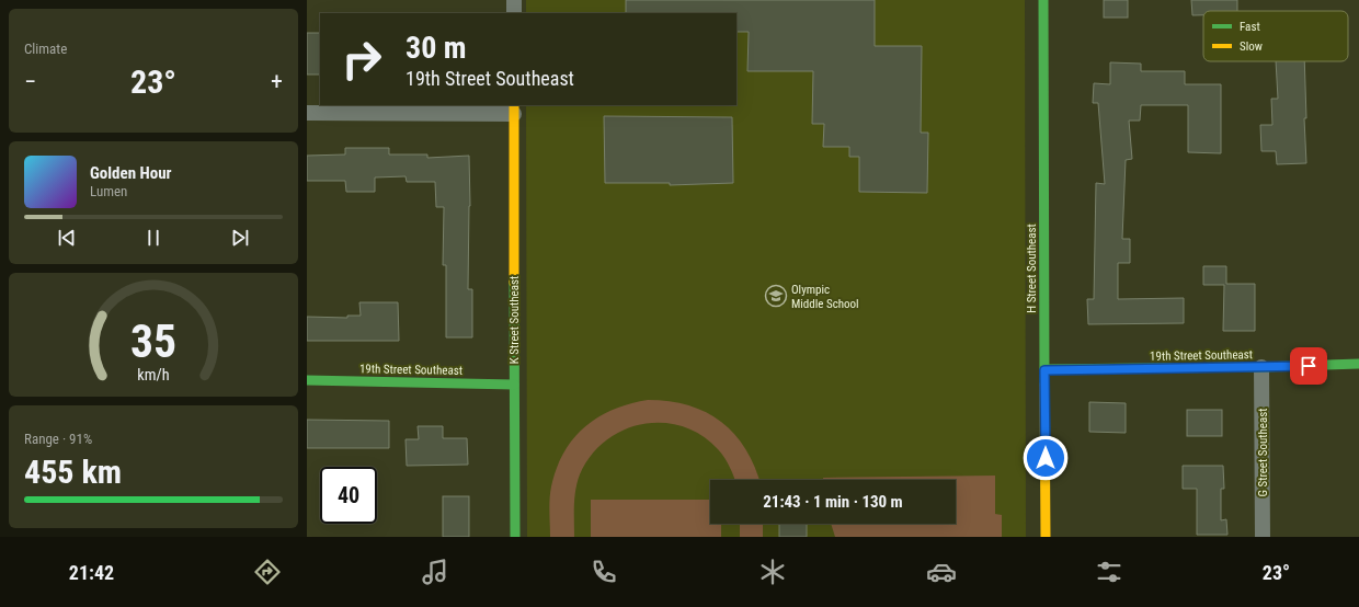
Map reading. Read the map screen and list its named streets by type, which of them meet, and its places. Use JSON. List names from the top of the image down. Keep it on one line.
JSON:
{"streets":{"street":["H Street Southeast","K Street Southeast","19th Street Southeast","G Street Southeast"]},"crossings":[["H Street Southeast","19th Street Southeast"],["K Street Southeast","19th Street Southeast"],["19th Street Southeast","G Street Southeast"]],"places":{"school or university":["Olympic Middle School"]},"legend":["Fast","Slow"],"page":{"tile":["Climate",["Range · 91%","455 km"]],"turn":["30 m","19th Street Southeast"],"heat":["−","23°","+"],"song":["Golden Hour","Lumen"],"limit":"40","trip":"21:43 · 1 min · 130 m","tabs":["21:42","23°"],"gauge":["35","km/h"]}}
